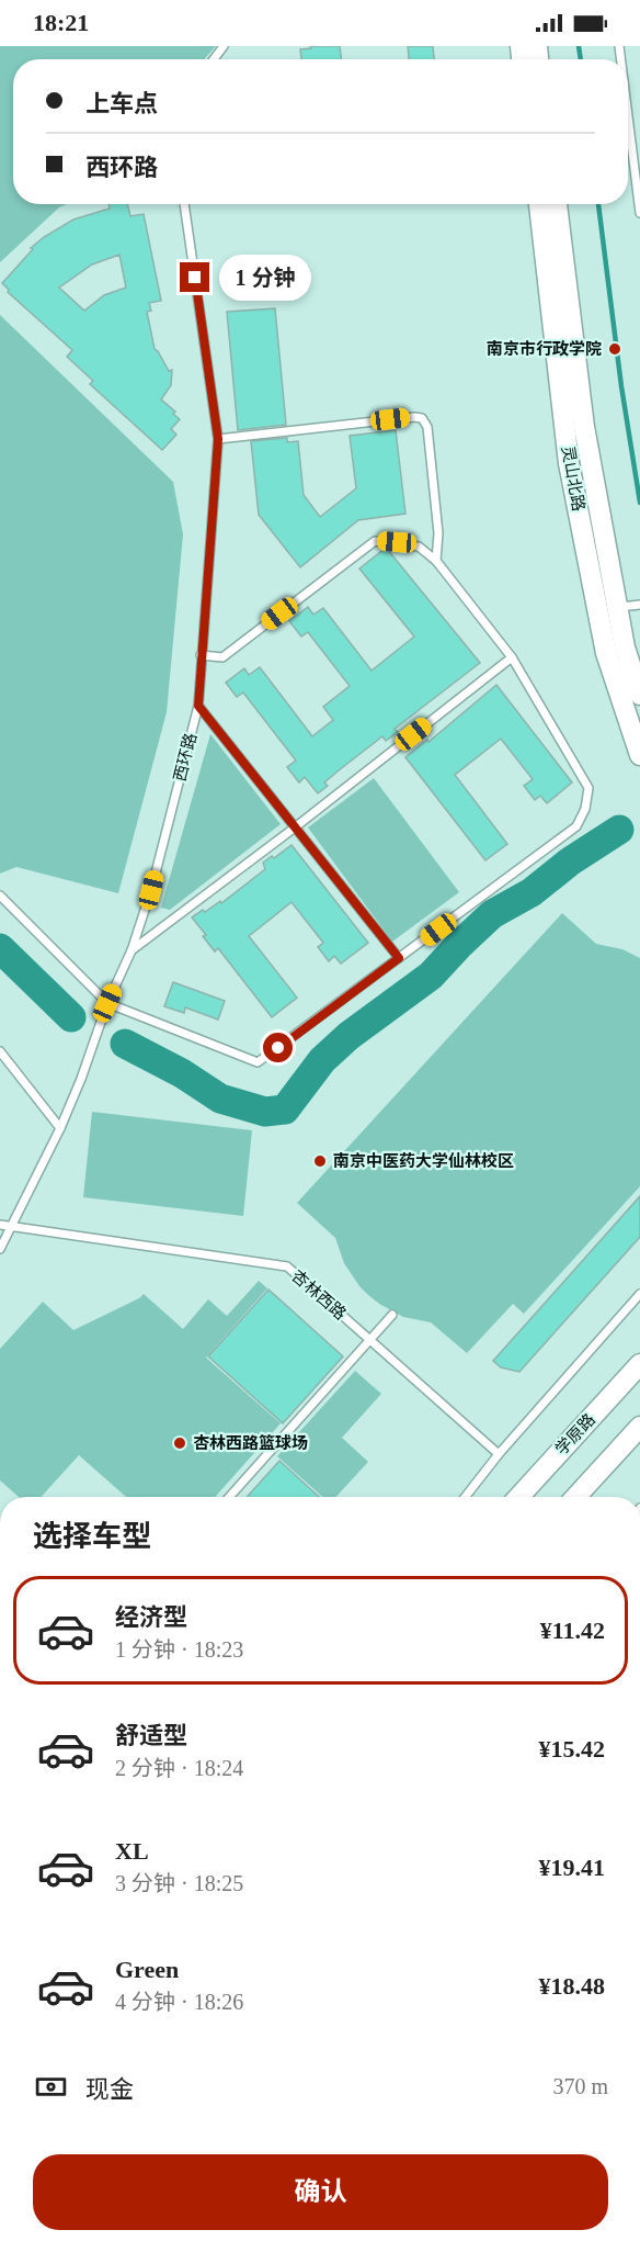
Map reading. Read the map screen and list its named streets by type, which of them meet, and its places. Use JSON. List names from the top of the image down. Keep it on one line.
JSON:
{"streets":{"main road":["灵山北路","学原路"],"lane":["西环路","杏林西路"]},"crossings":[["西环路","杏林西路"]],"places":["南京市行政学院","南京中医药大学仙林校区","杏林西路篮球场"],"page":{"status":"18:21","banner":["上车点","西环路"],"bubble":"1 分钟","heading":"选择车型","list":[{"name":"经济型","note":"1 分钟 · 18:23","value":"¥11.42"},{"name":"舒适型","note":"2 分钟 · 18:24","value":"¥15.42"},{"name":"XL","note":"3 分钟 · 18:25","value":"¥19.41"},{"name":"Green","note":"4 分钟 · 18:26","value":"¥18.48"}],"pay":["现金","370 m"],"buttons":"确认"}}
